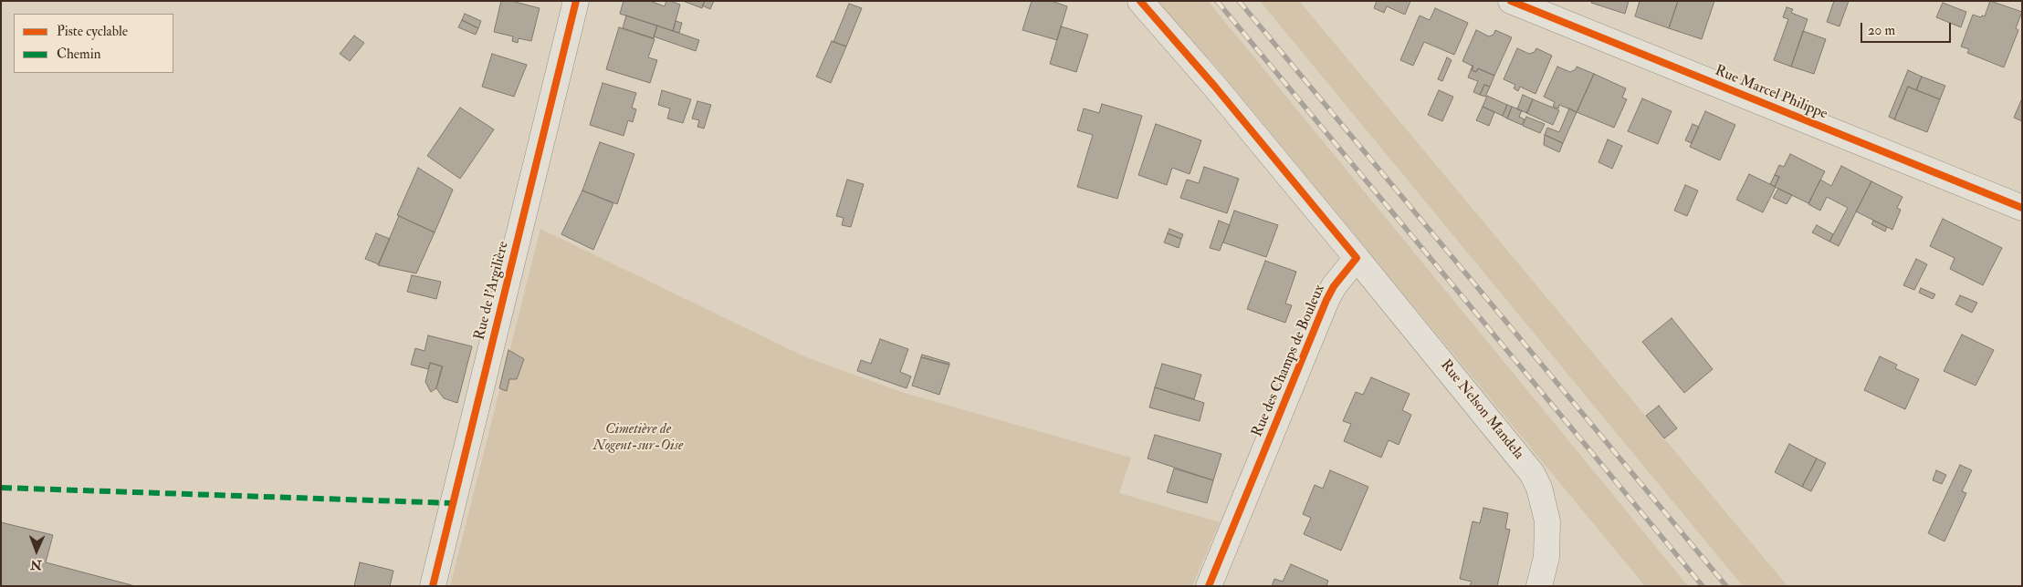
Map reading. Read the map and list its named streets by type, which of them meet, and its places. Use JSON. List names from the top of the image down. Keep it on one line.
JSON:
{"streets":{"street":["Rue Marcel Philippe","Rue de l'Argilière","Rue des Champs de Bouleux","Rue Nelson Mandela"]},"crossings":[["Rue des Champs de Bouleux","Rue Nelson Mandela"]],"parks":["Cimetière de Nogent-sur-Oise"],"legend":["Piste cyclable","Chemin"],"scale_bar":"20 m","north":"bottom"}
